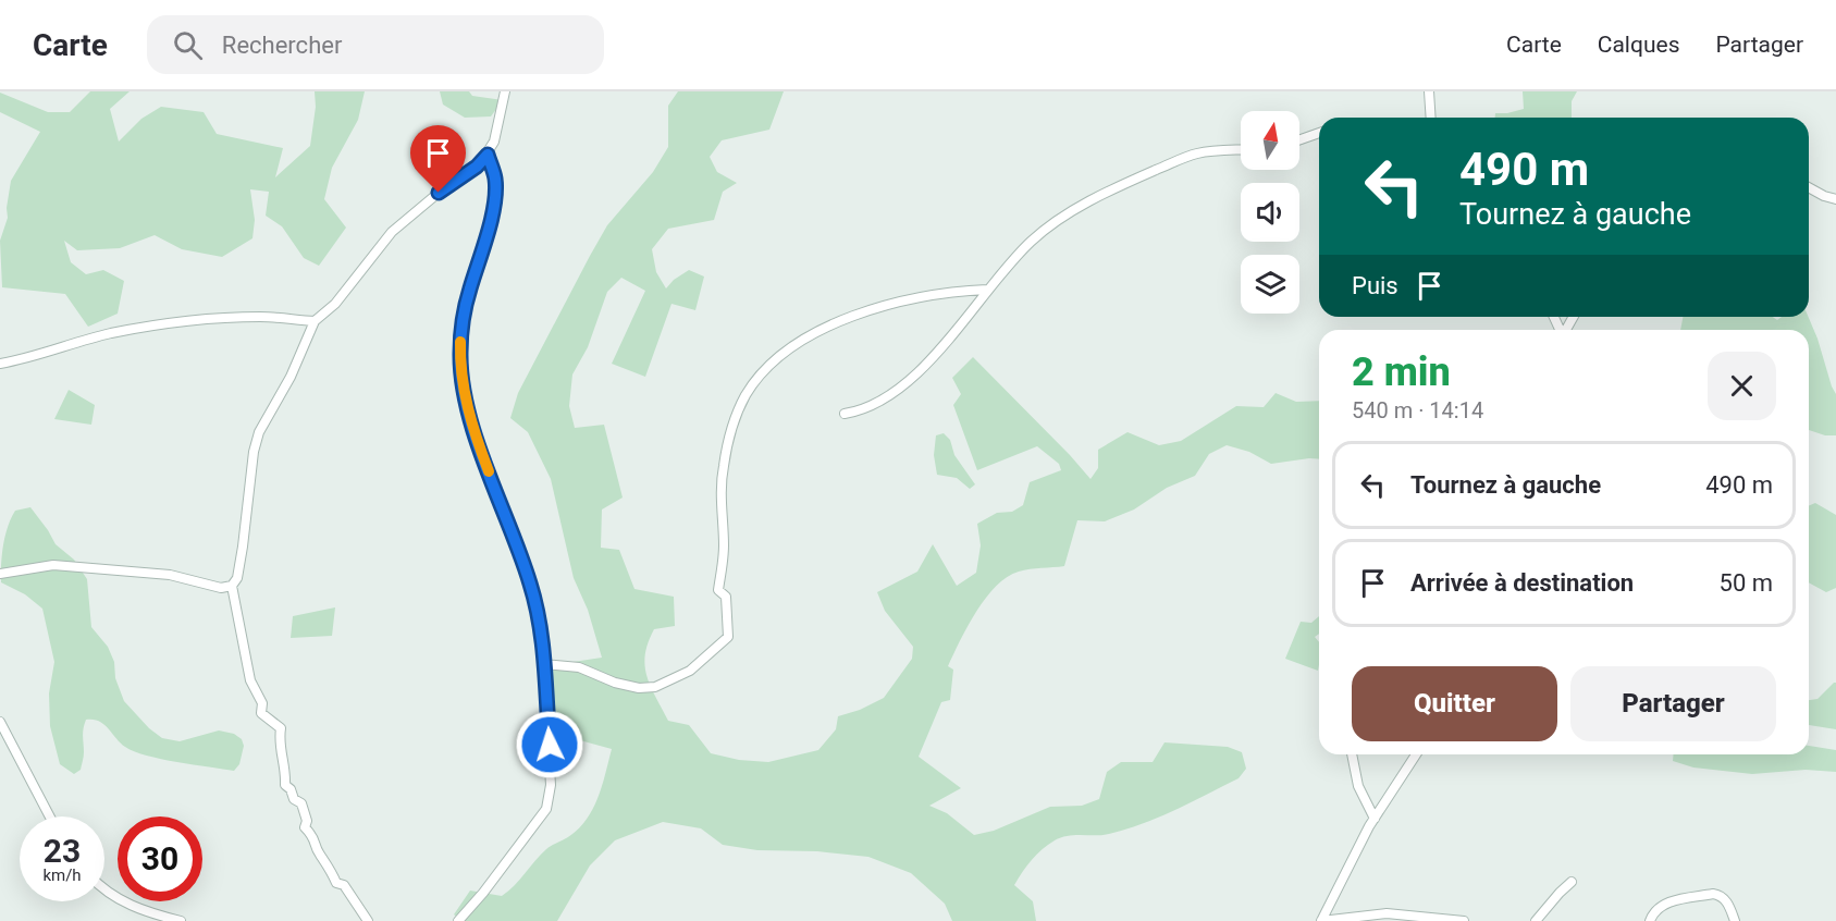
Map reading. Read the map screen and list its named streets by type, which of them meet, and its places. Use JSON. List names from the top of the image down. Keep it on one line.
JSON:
{"north":"top","page":{"header":"Carte","search":"Rechercher","nav":["Carte","Calques","Partager"],"turn":["490 m","Tournez à gauche"],"then":"Puis","heading":["2 min","540 m · 14:14"],"list":[{"name":"Tournez à gauche","value":"490 m"},{"name":"Arrivée à destination","value":"50 m"}],"buttons":["Quitter","Partager"],"speed":"23 km/h","limit":"30"}}
